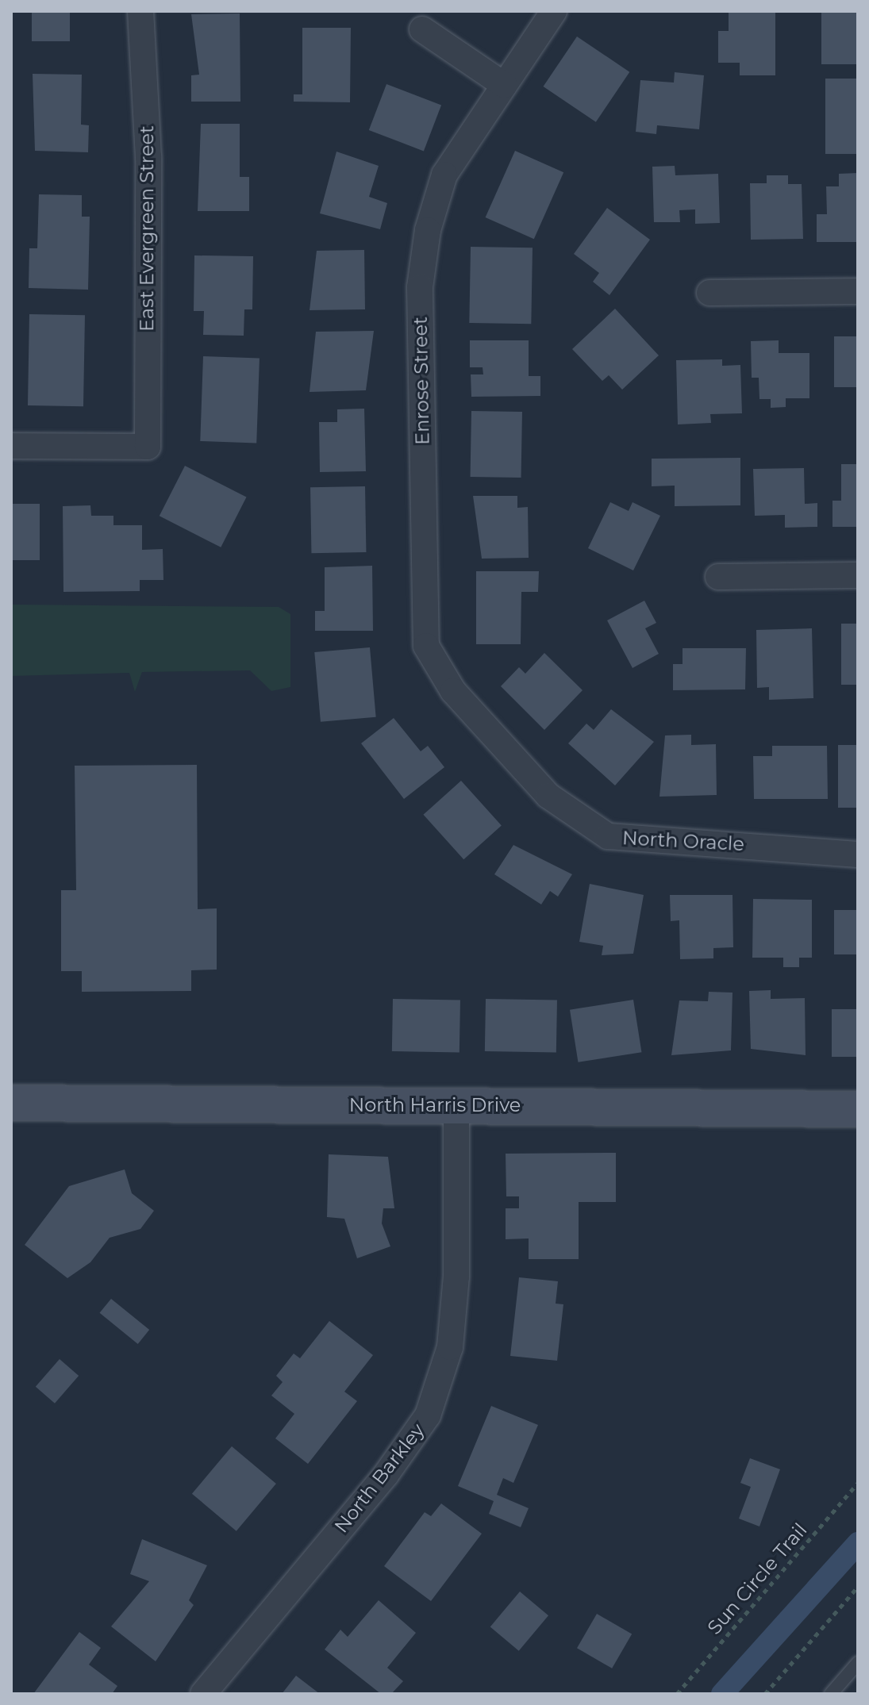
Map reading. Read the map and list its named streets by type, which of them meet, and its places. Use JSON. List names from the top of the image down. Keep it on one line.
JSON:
{"streets":{"street":["East Evergreen Street","Enrose Street","North Oracle","North Harris Drive","North Barkley"],"path":["Sun Circle Trail"]},"crossings":[["Enrose Street","North Oracle"],["North Harris Drive","North Barkley"]]}
